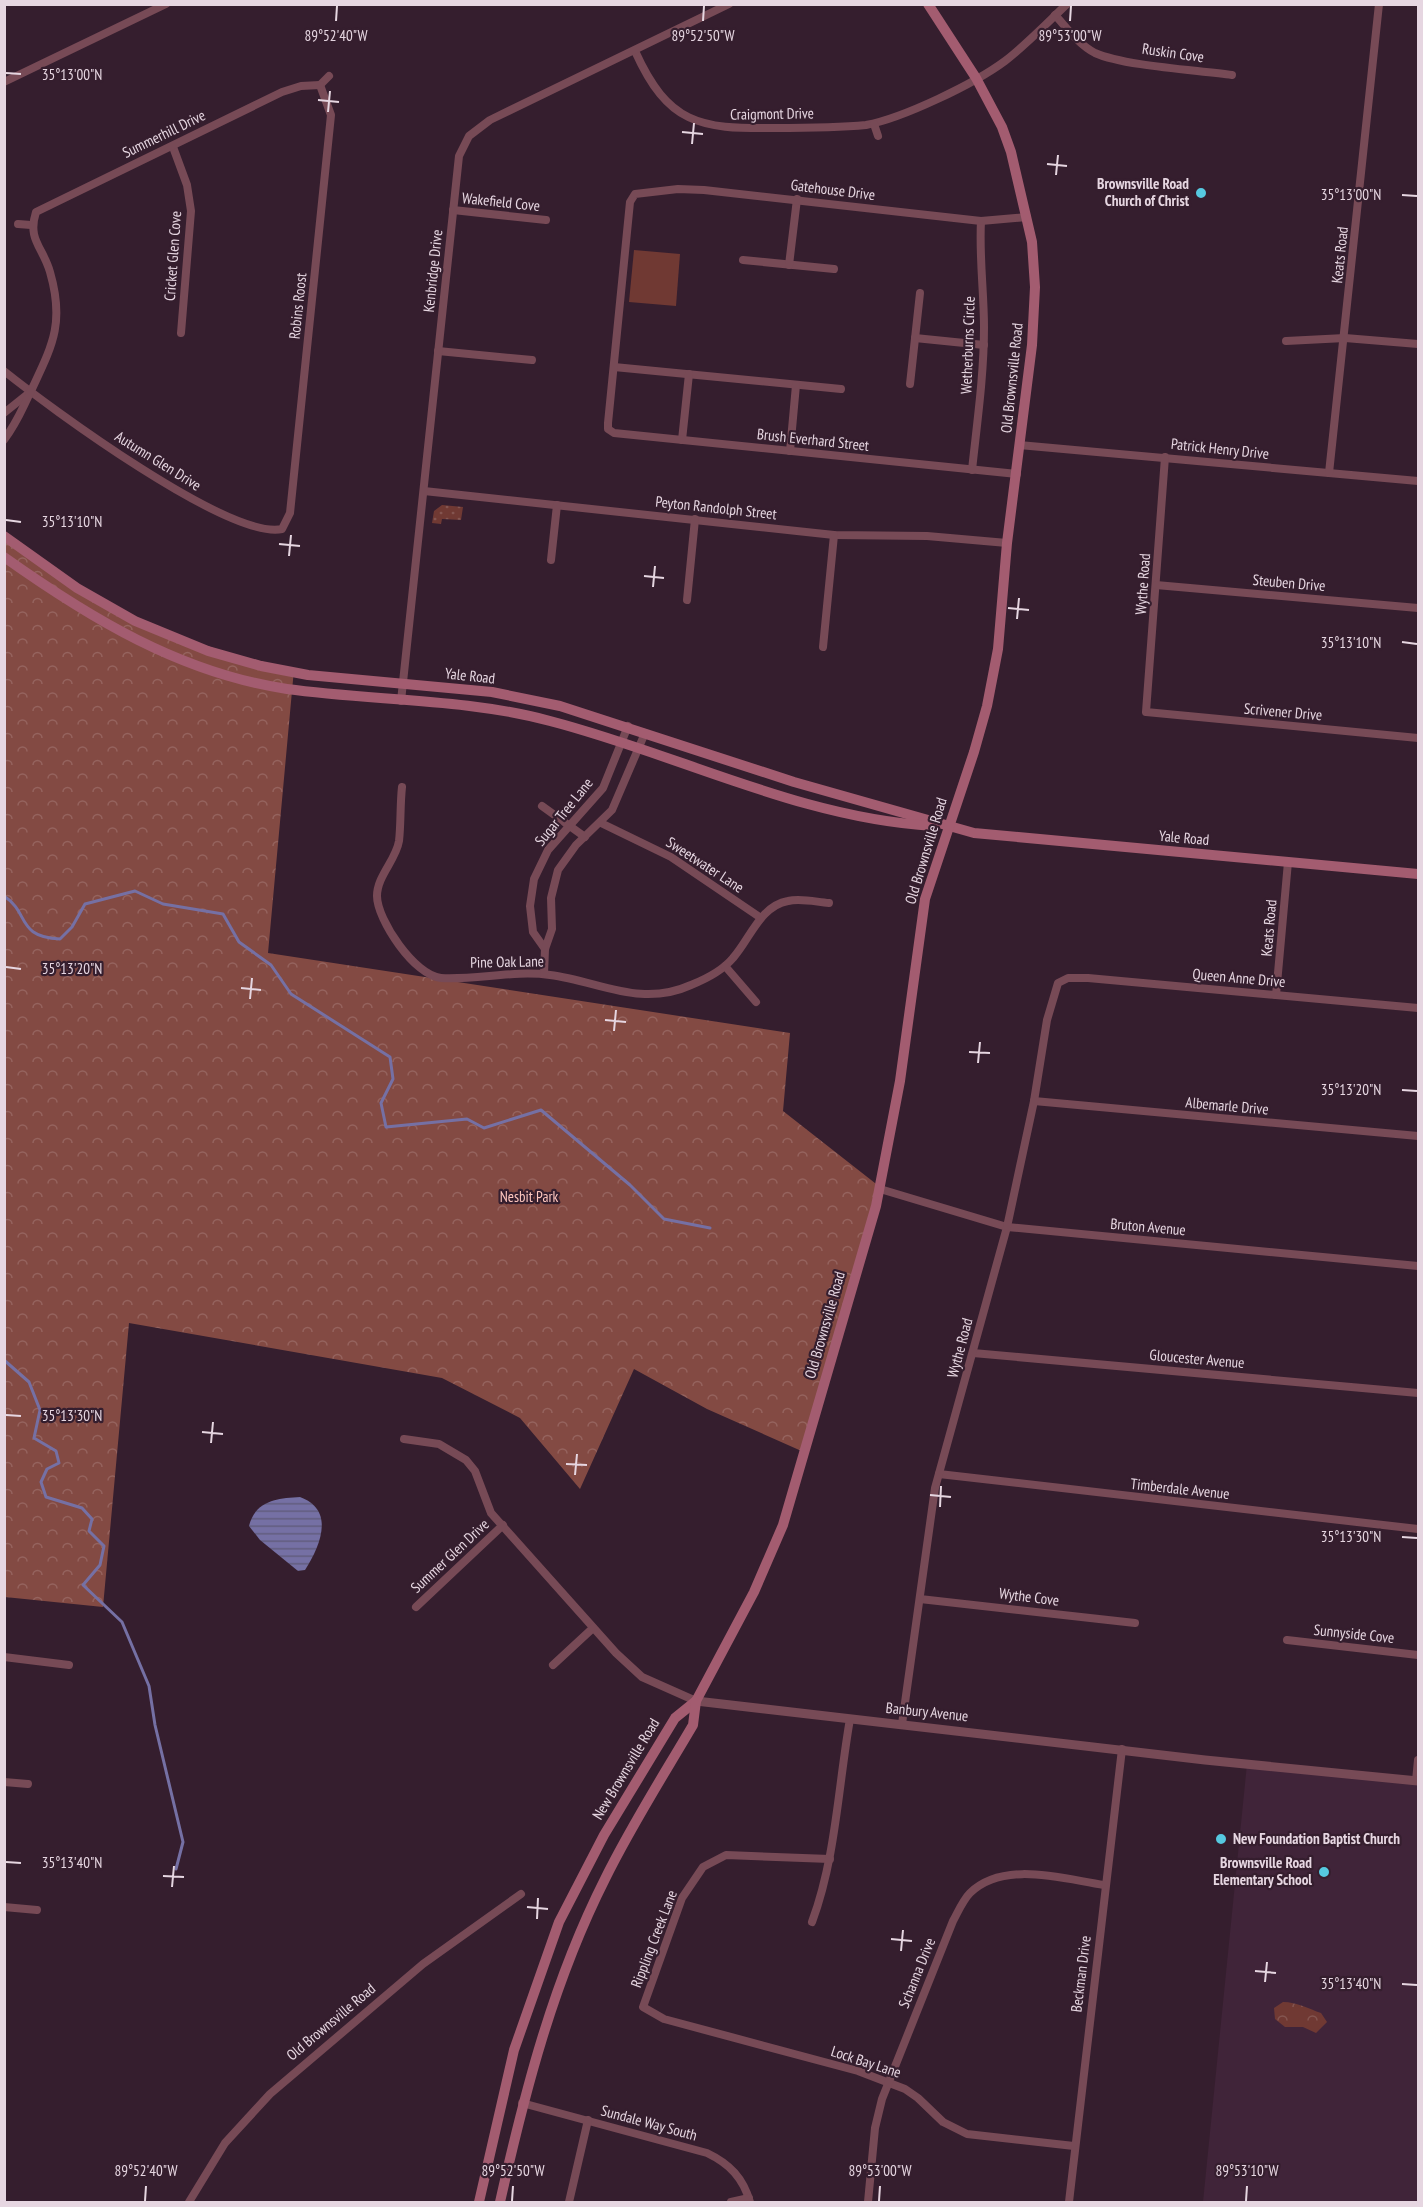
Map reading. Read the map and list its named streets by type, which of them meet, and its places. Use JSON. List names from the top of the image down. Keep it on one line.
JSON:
{"streets":{"main road":["Old Brownsville Road","Yale Road","New Brownsville Road"],"street":["Ruskin Cove","Craigmont Drive","Summerhill Drive","Gatehouse Drive","Wakefield Cove","Keats Road","Cricket Glen Cove","Kenbridge Drive","Robins Roost","Wetherburns Circle","Brush Everhard Street","Patrick Henry Drive","Autumn Glen Drive","Peyton Randolph Street","Steuben Drive","Wythe Road","Scrivener Drive","Sugar Tree Lane","Sweetwater Lane","Pine Oak Lane","Queen Anne Drive","Albemarle Drive","Bruton Avenue","Gloucester Avenue","Timberdale Avenue","Summer Glen Drive","Wythe Cove","Sunnyside Cove","Banbury Avenue","Rippling Creek Lane","Schanna Drive","Beckman Drive","Lock Bay Lane","Sundale Way South"]},"crossings":[["Ruskin Cove","Craigmont Drive"],["Craigmont Drive","Kenbridge Drive"],["Craigmont Drive","Old Brownsville Road"],["Summerhill Drive","Cricket Glen Cove"],["Summerhill Drive","Robins Roost"],["Gatehouse Drive","Wetherburns Circle"],["Gatehouse Drive","Old Brownsville Road"],["Gatehouse Drive","Brush Everhard Street"],["Wakefield Cove","Kenbridge Drive"],["Keats Road","Patrick Henry Drive"],["Keats Road","Yale Road"],["Keats Road","Queen Anne Drive"],["Kenbridge Drive","Peyton Randolph Street"],["Kenbridge Drive","Yale Road"],["Robins Roost","Autumn Glen Drive"],["Wetherburns Circle","Brush Everhard Street"],["Old Brownsville Road","Brush Everhard Street"],["Old Brownsville Road","Patrick Henry Drive"],["Old Brownsville Road","Peyton Randolph Street"],["Old Brownsville Road","Yale Road"],["Old Brownsville Road","Bruton Avenue"],["Old Brownsville Road","Banbury Avenue"],["Old Brownsville Road","New Brownsville Road"],["Patrick Henry Drive","Wythe Road"],["Steuben Drive","Wythe Road"],["Wythe Road","Scrivener Drive"],["Wythe Road","Queen Anne Drive"],["Wythe Road","Albemarle Drive"],["Wythe Road","Bruton Avenue"],["Wythe Road","Gloucester Avenue"],["Wythe Road","Timberdale Avenue"],["Wythe Road","Wythe Cove"],["Wythe Road","Banbury Avenue"],["Yale Road","Sugar Tree Lane"],["Sugar Tree Lane","Sweetwater Lane"],["Sugar Tree Lane","Pine Oak Lane"],["Sweetwater Lane","Pine Oak Lane"],["Summer Glen Drive","Banbury Avenue"],["Banbury Avenue","New Brownsville Road"],["Banbury Avenue","Beckman Drive"],["Rippling Creek Lane","Lock Bay Lane"],["Schanna Drive","Beckman Drive"],["Schanna Drive","Lock Bay Lane"],["Beckman Drive","Lock Bay Lane"]],"parks":["Nesbit Park"],"places":["Brownsville Road Church of Christ","New Foundation Baptist Church","Brownsville Road Elementary School"],"coordinates":["89°52'40\"W","89°52'50\"W","89°53'00\"W","35°13'00\"N","35°13'10\"N","35°13'20\"N","35°13'30\"N","35°13'40\"N","89°53'10\"W"]}
